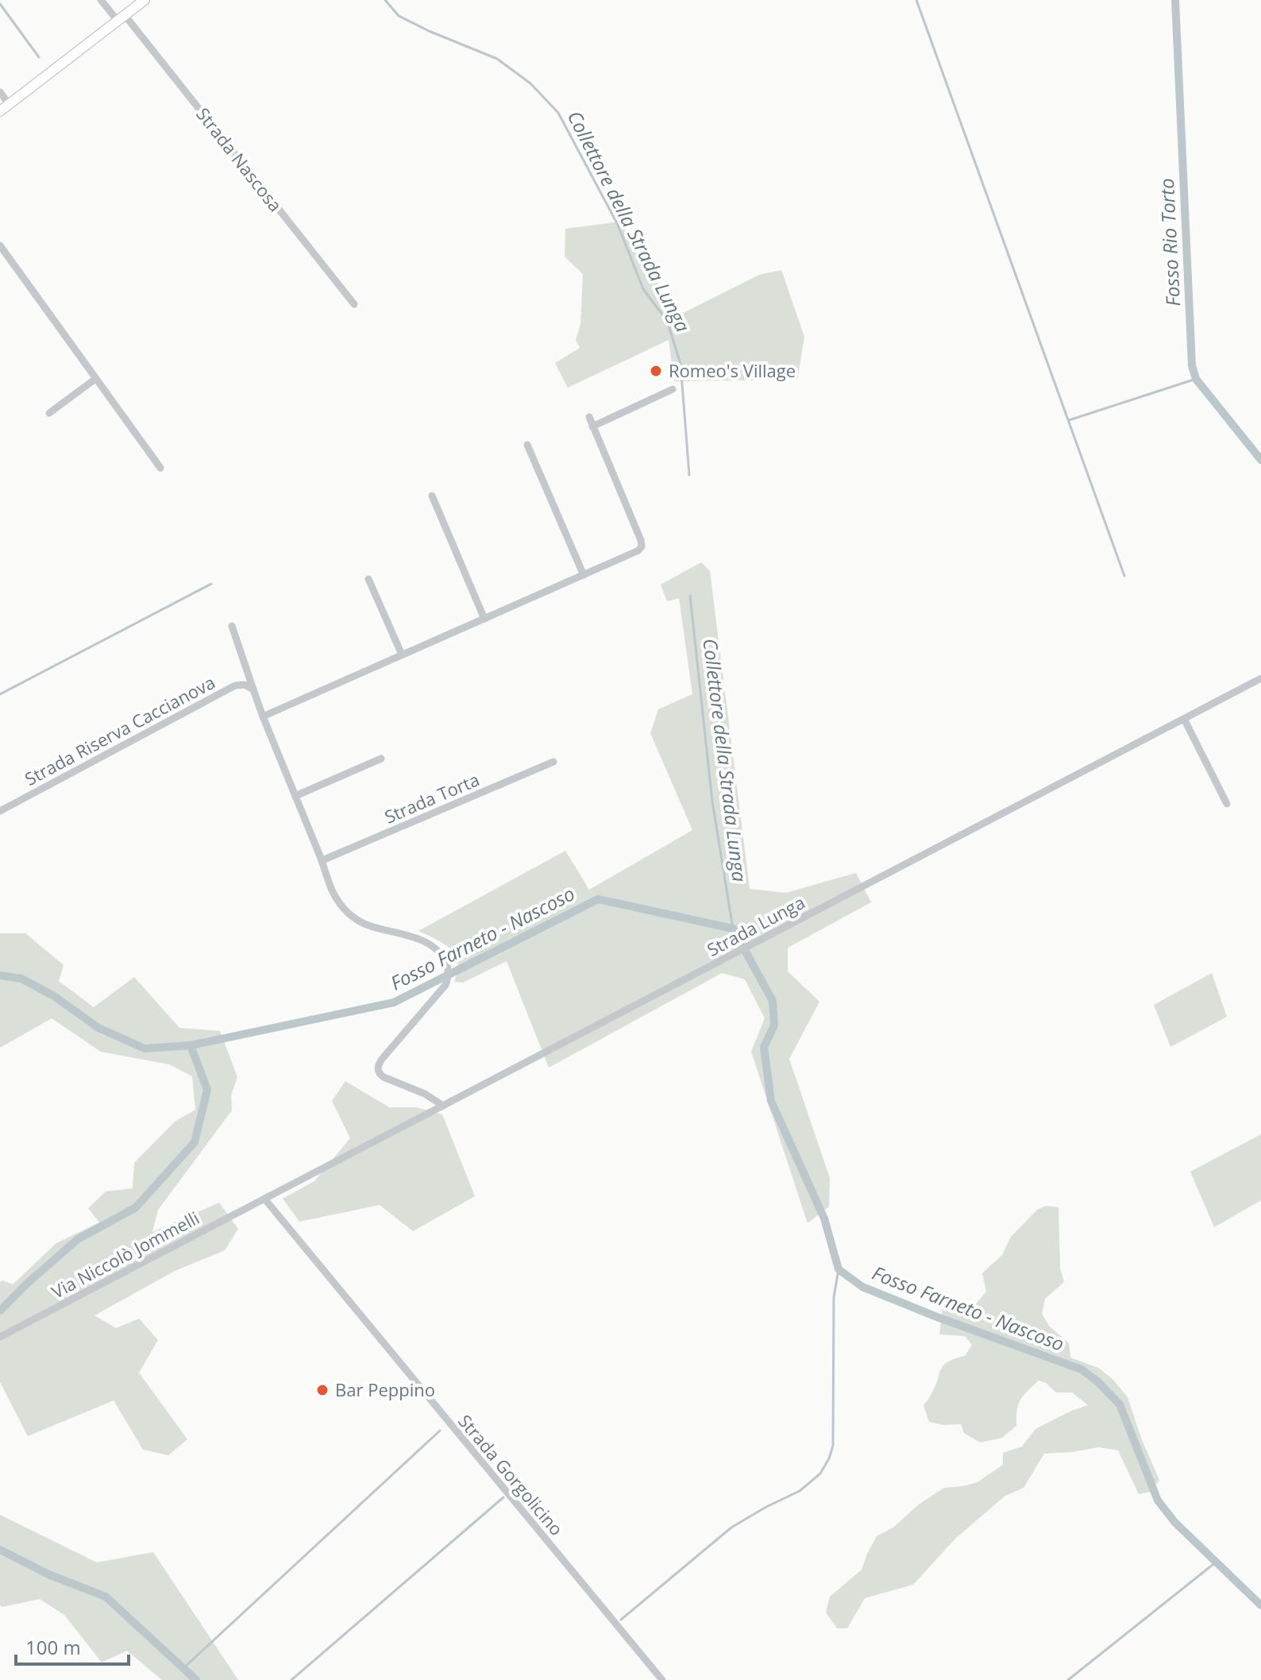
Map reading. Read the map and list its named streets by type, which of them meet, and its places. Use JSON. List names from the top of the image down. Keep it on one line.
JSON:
{"streets":{"street":["Strada Nascosa","Strada Riserva Caccianova","Strada Torta","Strada Lunga","Via Niccolò Jommelli","Strada Gorgolicino"]},"crossings":[["Strada Lunga","Via Niccolò Jommelli"],["Strada Lunga","Strada Gorgolicino"],["Via Niccolò Jommelli","Strada Gorgolicino"]],"water":["Collettore della Strada Lunga","Fosso Rio Torto","Fosso Farneto - Nascoso"],"places":["Romeo's Village","Bar Peppino"],"scale_bar":"100 m"}
